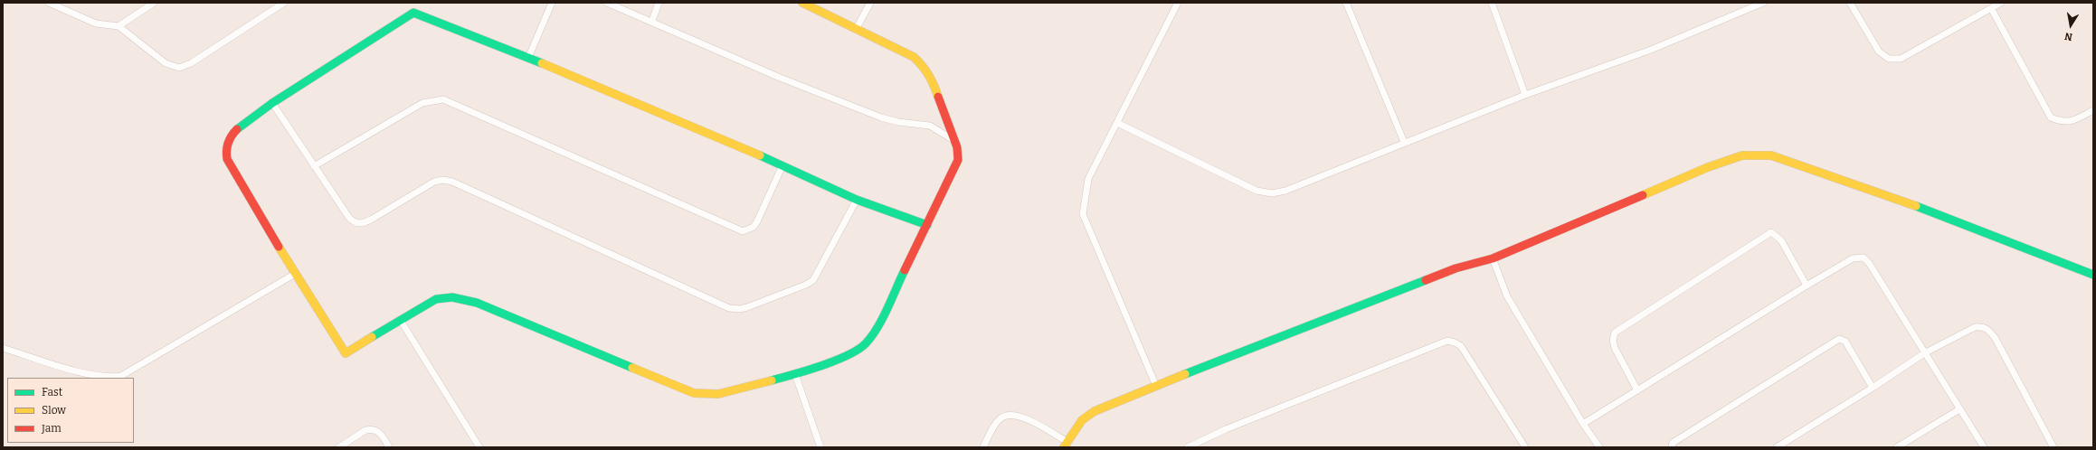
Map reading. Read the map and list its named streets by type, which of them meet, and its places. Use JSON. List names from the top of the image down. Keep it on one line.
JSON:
{"legend":["Fast","Slow","Jam"],"north":"bottom"}
